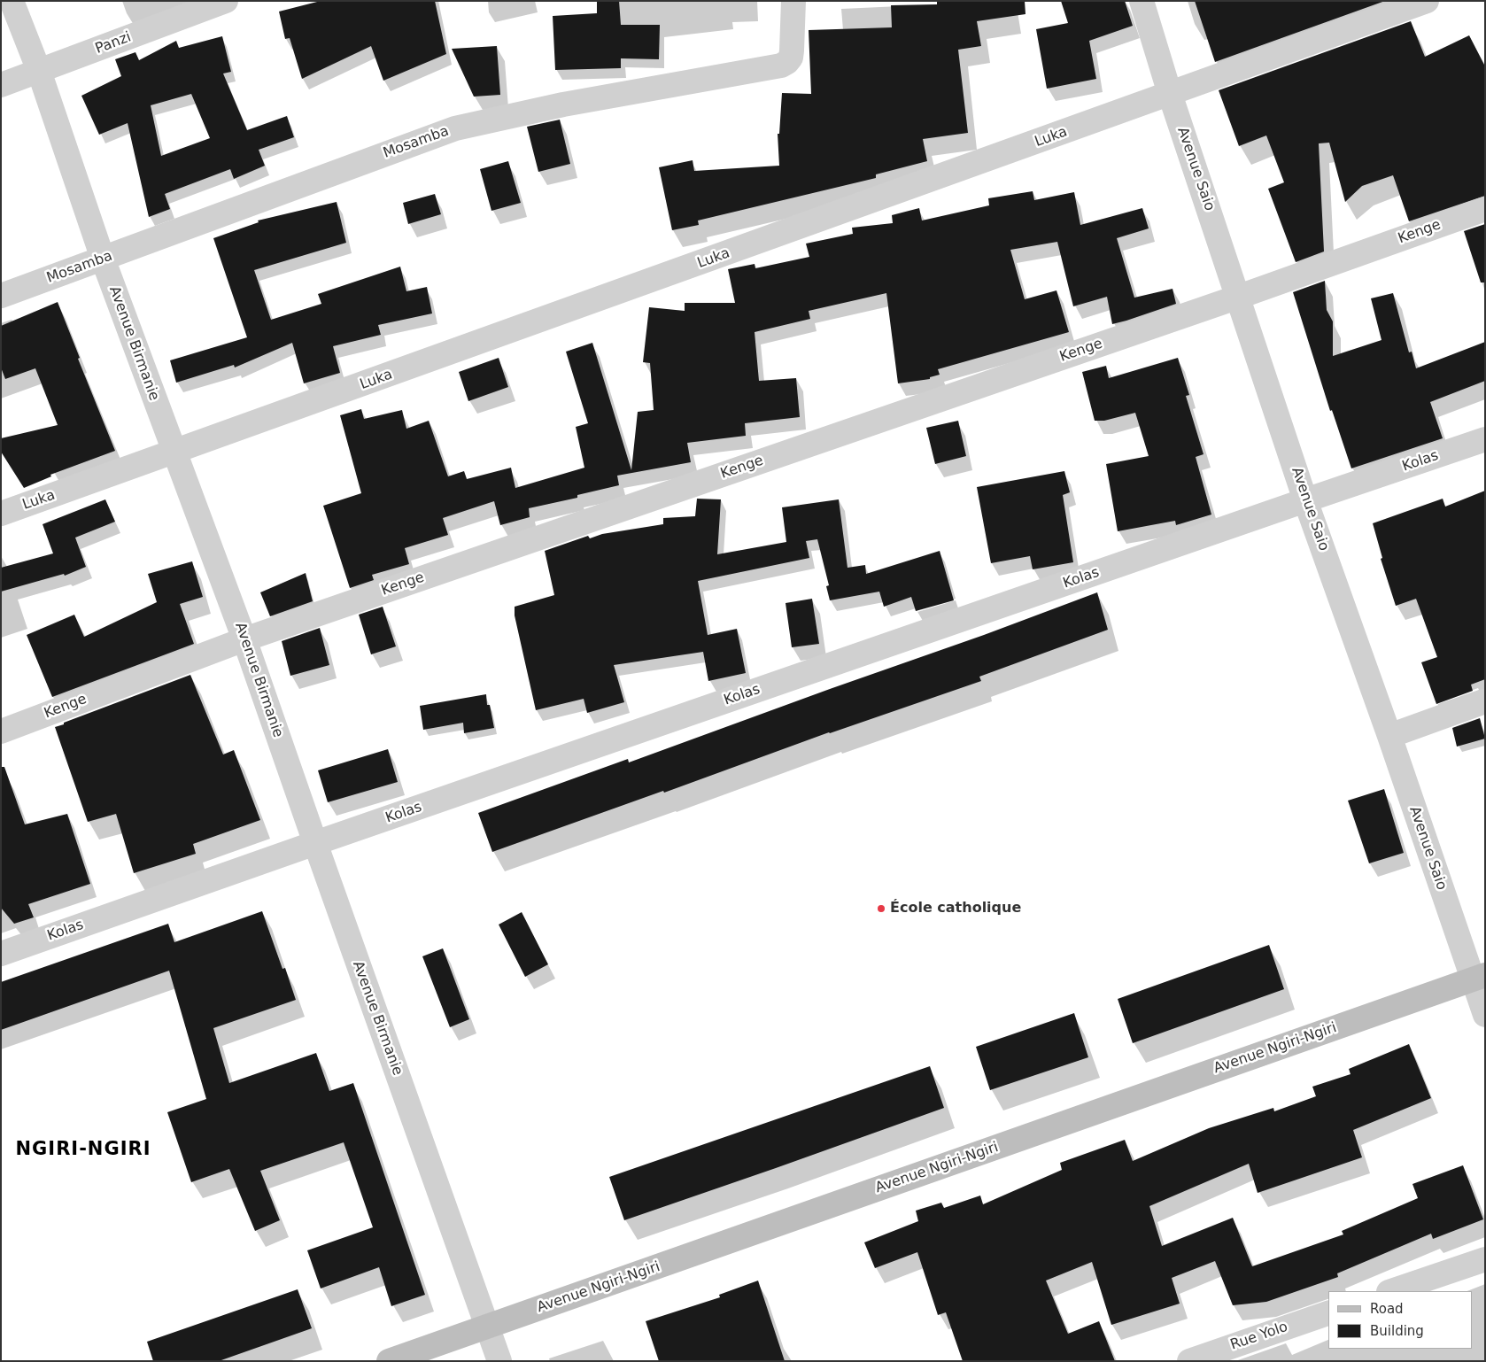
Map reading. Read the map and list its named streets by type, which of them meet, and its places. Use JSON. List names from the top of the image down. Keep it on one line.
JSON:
{"streets":{"street":["Panzi","Luka","Mosamba","Avenue Saio","Kenge","Avenue Birmanie","Kolas","Avenue Ngiri-Ngiri","Rue Yolo"]},"crossings":[["Panzi","Avenue Birmanie"],["Luka","Avenue Saio"],["Luka","Avenue Birmanie"],["Mosamba","Avenue Birmanie"],["Avenue Saio","Kenge"],["Avenue Saio","Kolas"],["Avenue Saio","Avenue Ngiri-Ngiri"],["Kenge","Avenue Birmanie"],["Avenue Birmanie","Kolas"],["Avenue Birmanie","Avenue Ngiri-Ngiri"]],"districts":["NGIRI-NGIRI"],"places":["École catholique"],"legend":["Road","Building"]}
